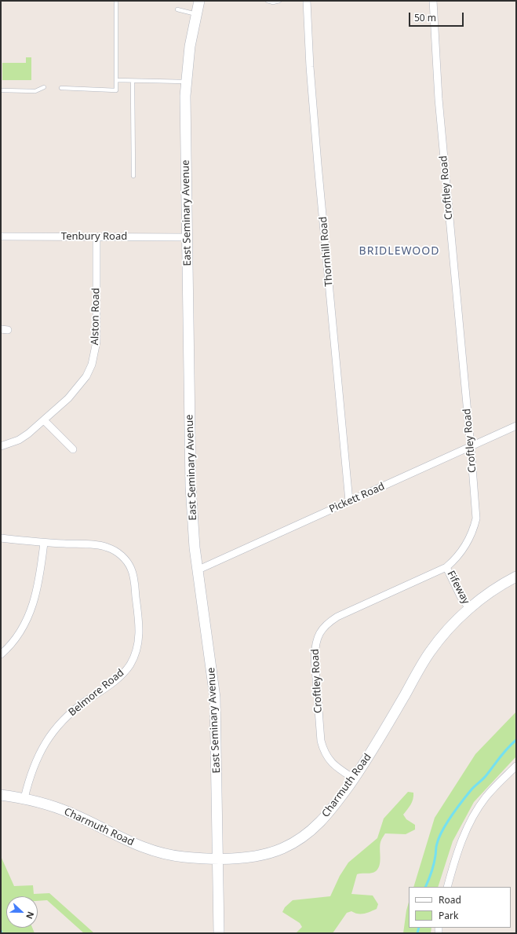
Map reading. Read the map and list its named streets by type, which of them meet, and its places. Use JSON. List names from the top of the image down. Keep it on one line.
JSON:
{"streets":{"street":["Croftley Road","East Seminary Avenue","Tenbury Road","Thornhill Road","Alston Road","Pickett Road","Fifeway","Belmore Road","Charmuth Road"]},"crossings":[["Croftley Road","Pickett Road"],["Croftley Road","Fifeway"],["Croftley Road","Charmuth Road"],["East Seminary Avenue","Tenbury Road"],["East Seminary Avenue","Pickett Road"],["East Seminary Avenue","Charmuth Road"],["Tenbury Road","Alston Road"],["Thornhill Road","Pickett Road"],["Fifeway","Charmuth Road"],["Belmore Road","Charmuth Road"]],"districts":["BRIDLEWOOD"],"legend":["Road","Park"],"scale_bar":"50 m","north":"right"}
